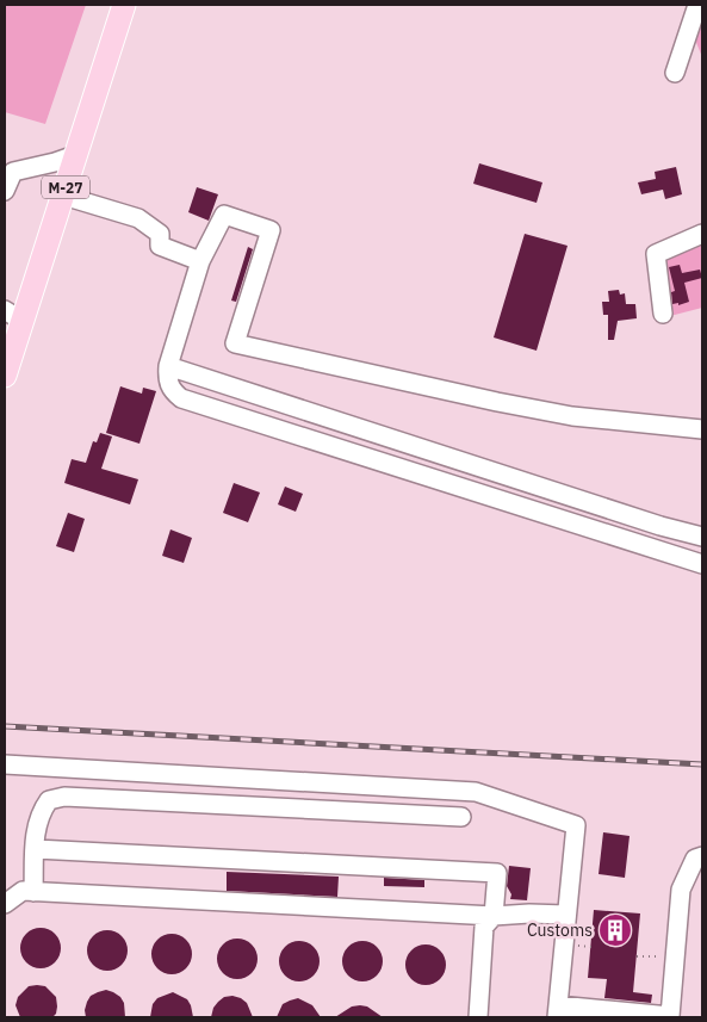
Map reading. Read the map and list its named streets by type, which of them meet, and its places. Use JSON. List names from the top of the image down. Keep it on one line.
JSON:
{"streets":{"main road":["М-27"]},"places":{"building":["Customs"]}}
